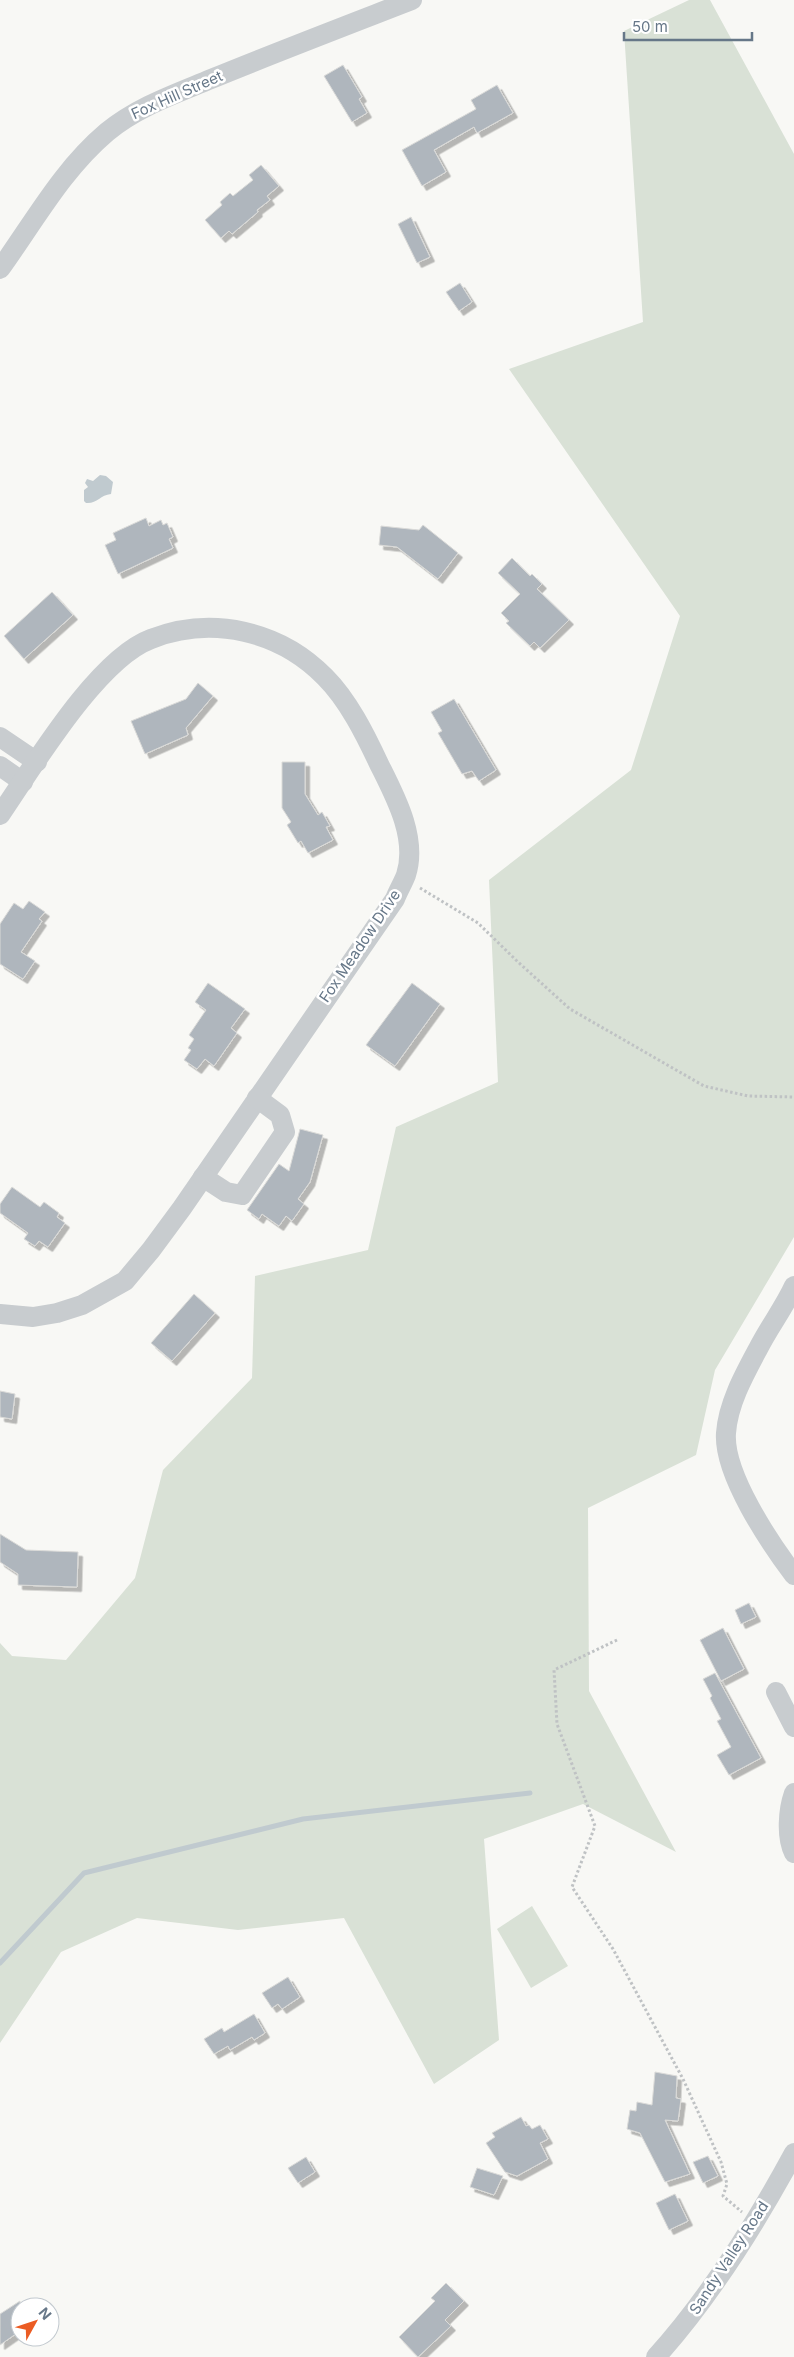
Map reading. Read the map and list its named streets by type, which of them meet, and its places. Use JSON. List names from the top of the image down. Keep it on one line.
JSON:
{"streets":{"street":["Fox Hill Street","Fox Meadow Drive","Sandy Valley Road"]},"scale_bar":"50 m","north":"top right"}
